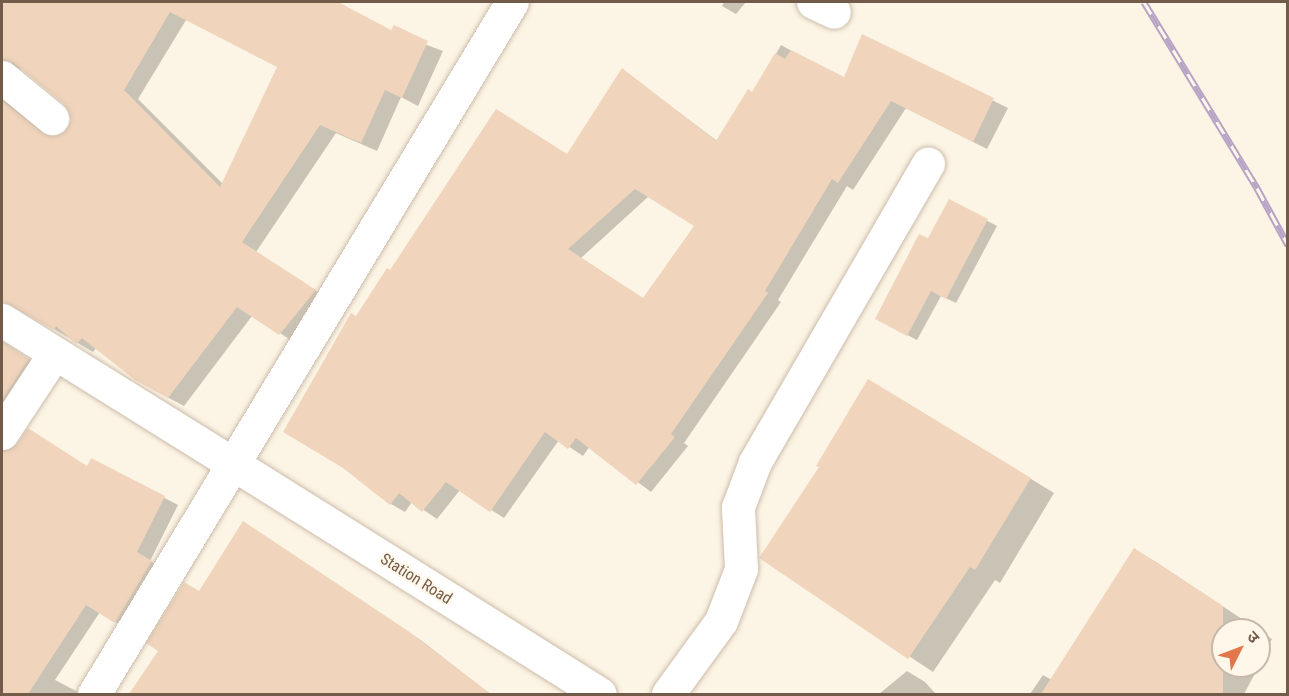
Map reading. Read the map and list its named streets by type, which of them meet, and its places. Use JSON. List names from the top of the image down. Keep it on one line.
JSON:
{"streets":{"street":["Station Road"]},"north":"top right"}
